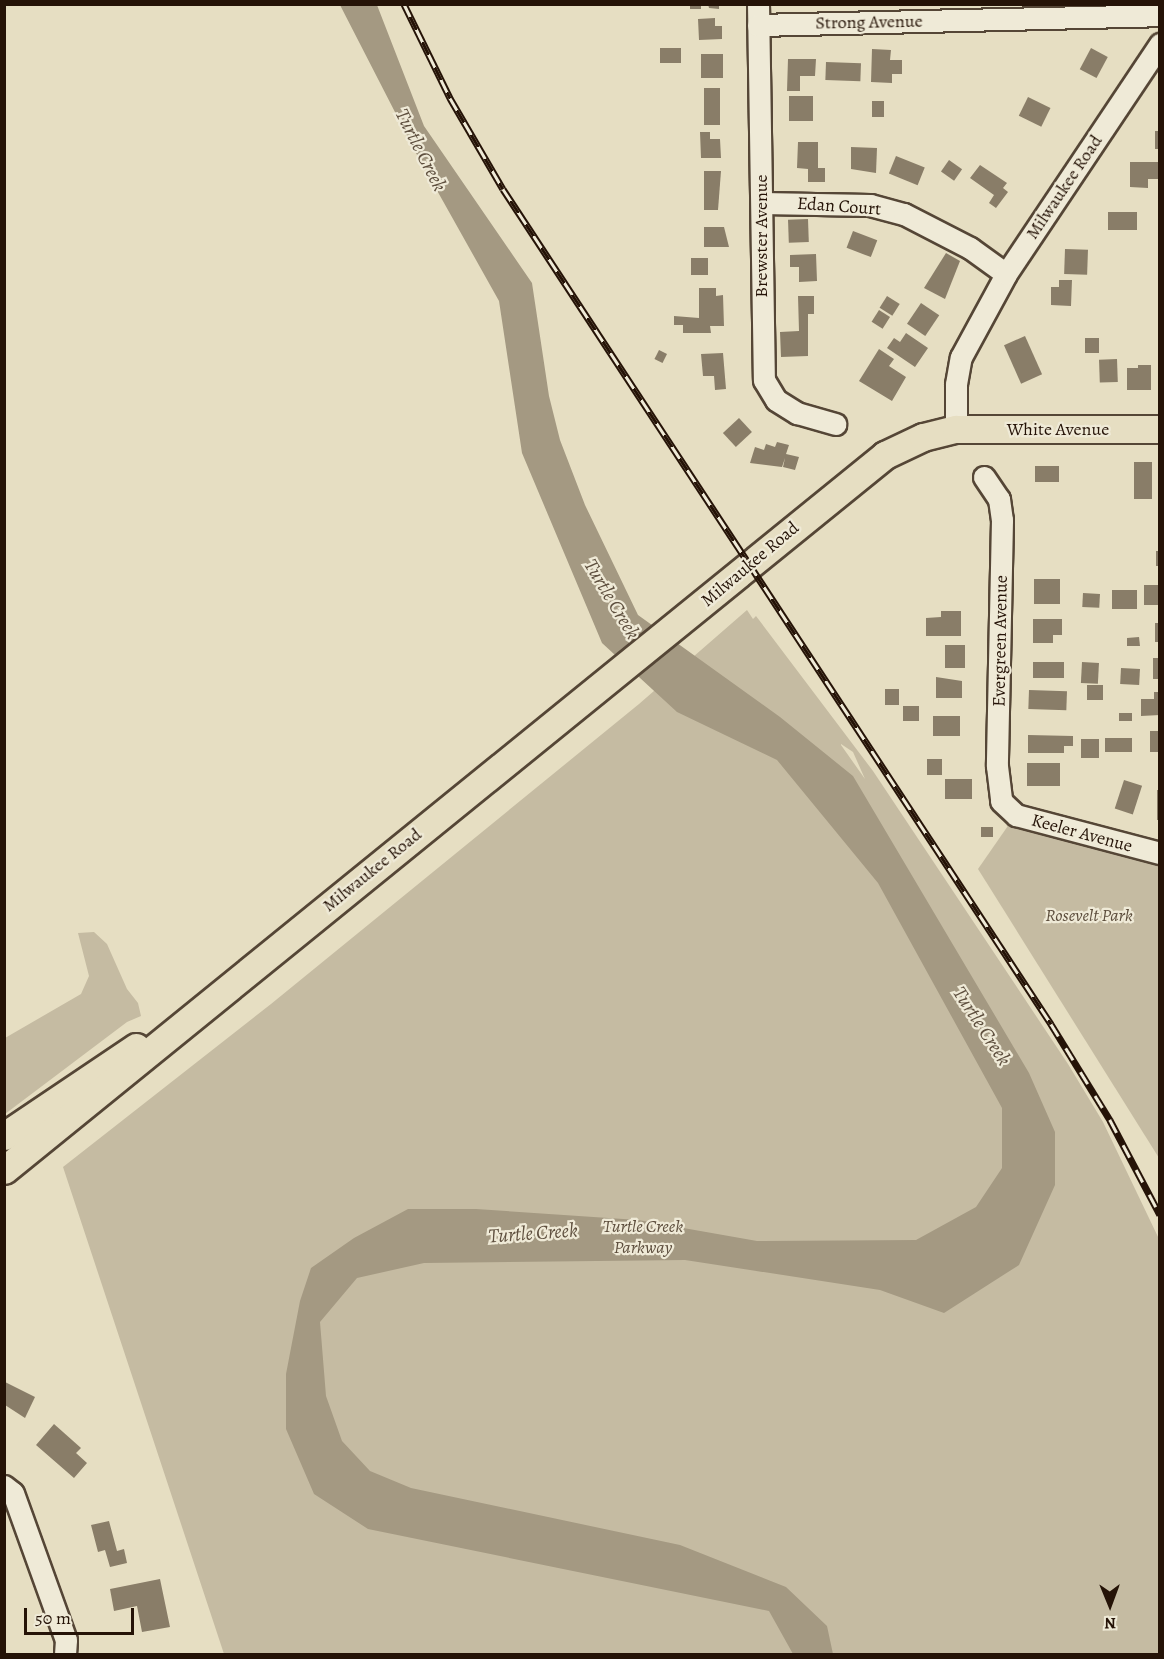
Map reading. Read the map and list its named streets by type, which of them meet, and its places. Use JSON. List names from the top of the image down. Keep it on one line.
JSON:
{"streets":{"main road":["Milwaukee Road","White Avenue"],"street":["Strong Avenue","Edan Court","Brewster Avenue","Evergreen Avenue","Keeler Avenue"]},"crossings":[["Strong Avenue","Brewster Avenue"],["Milwaukee Road","Edan Court"],["Milwaukee Road","White Avenue"],["Edan Court","Brewster Avenue"],["Evergreen Avenue","Keeler Avenue"]],"water":["Turtle Creek"],"parks":["Rosevelt Park","Turtle Creek Parkway"],"scale_bar":"50 m","north":"bottom"}
